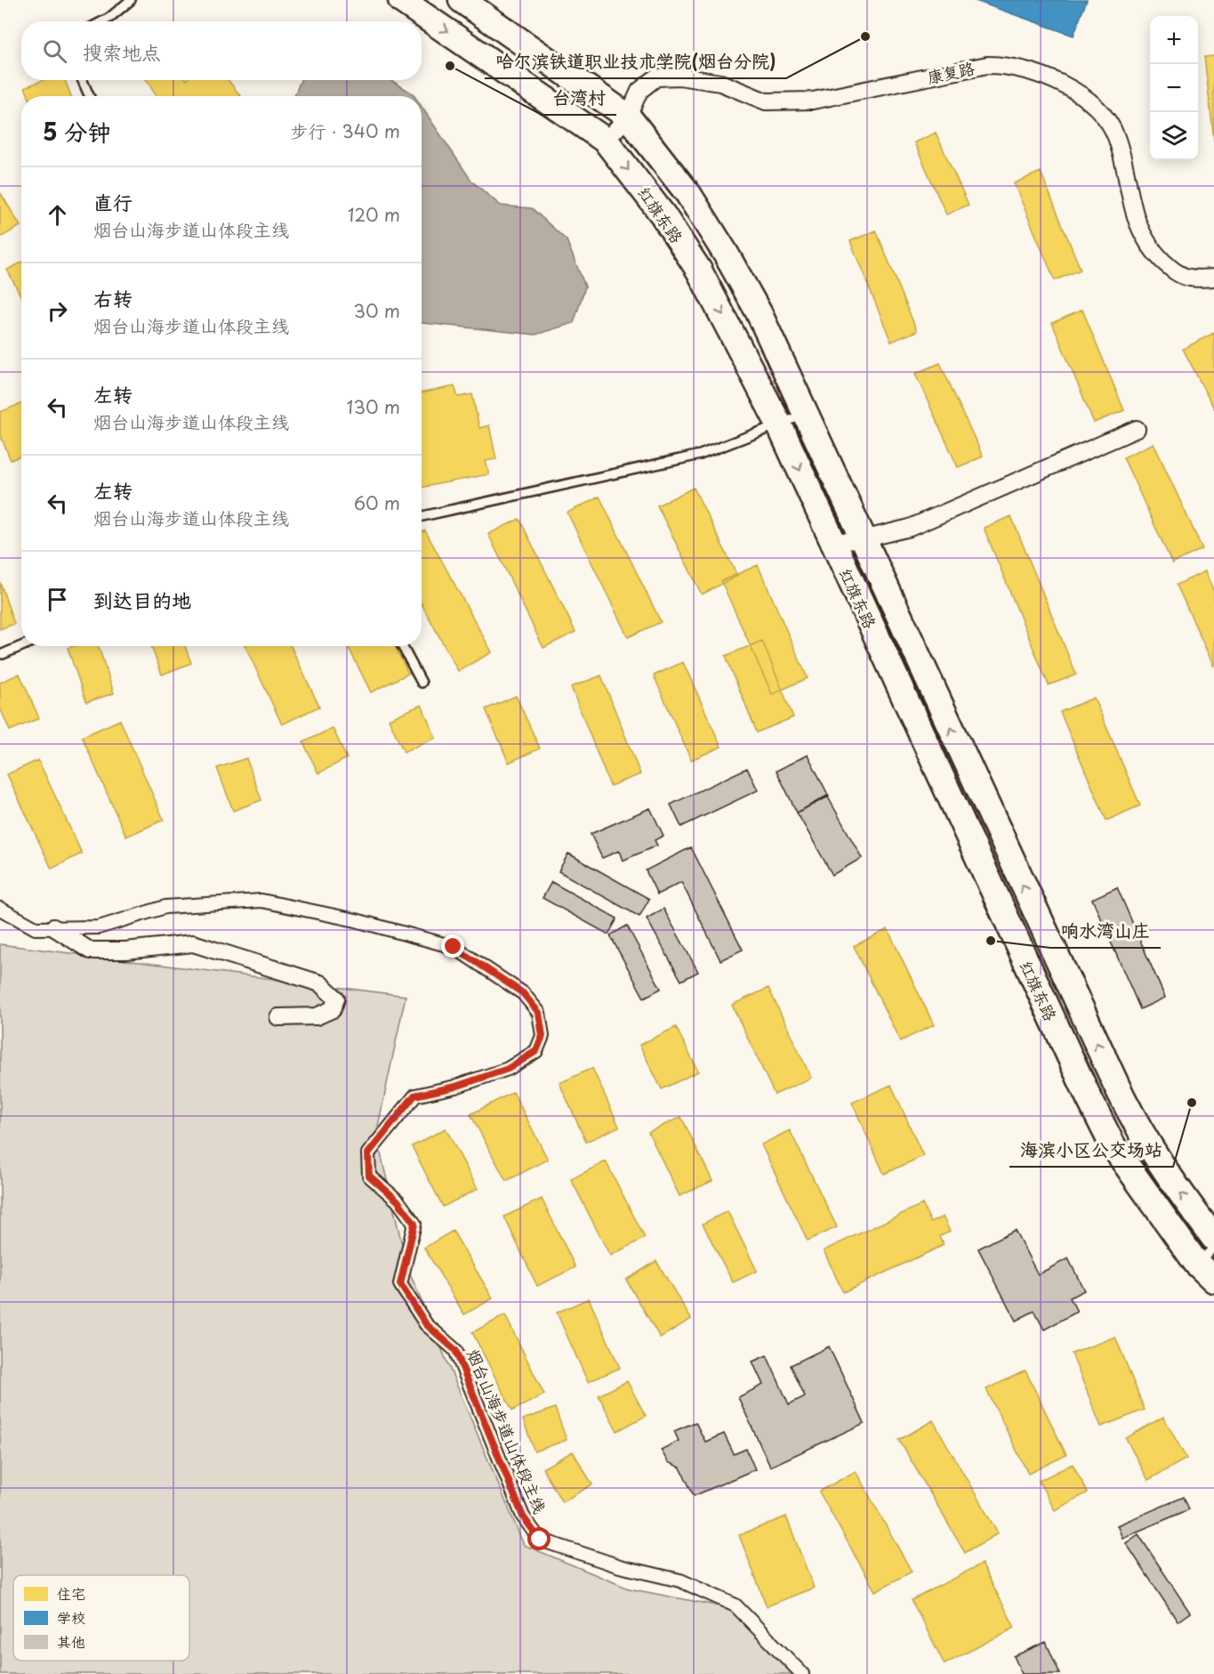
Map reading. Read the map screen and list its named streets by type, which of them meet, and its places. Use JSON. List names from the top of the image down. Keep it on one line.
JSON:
{"streets":{"main road":["红旗东路"],"street":["康复路","烟台山海步道山体段主线"]},"crossings":[["康复路","红旗东路"]],"places":["哈尔滨铁道职业技术学院(烟台分院)","台湾村","响水湾山庄","海滨小区公交场站"],"legend":["住宅","学校","其他"],"page":{"map_buttons":["+","−"],"search":"搜索地点","heading":["5 分钟","步行 · 340 m"],"list":[["直行","烟台山海步道山体段主线","120 m"],["右转","烟台山海步道山体段主线","30 m"],["左转","烟台山海步道山体段主线","130 m"],["左转","烟台山海步道山体段主线","60 m"],"到达目的地"]}}
